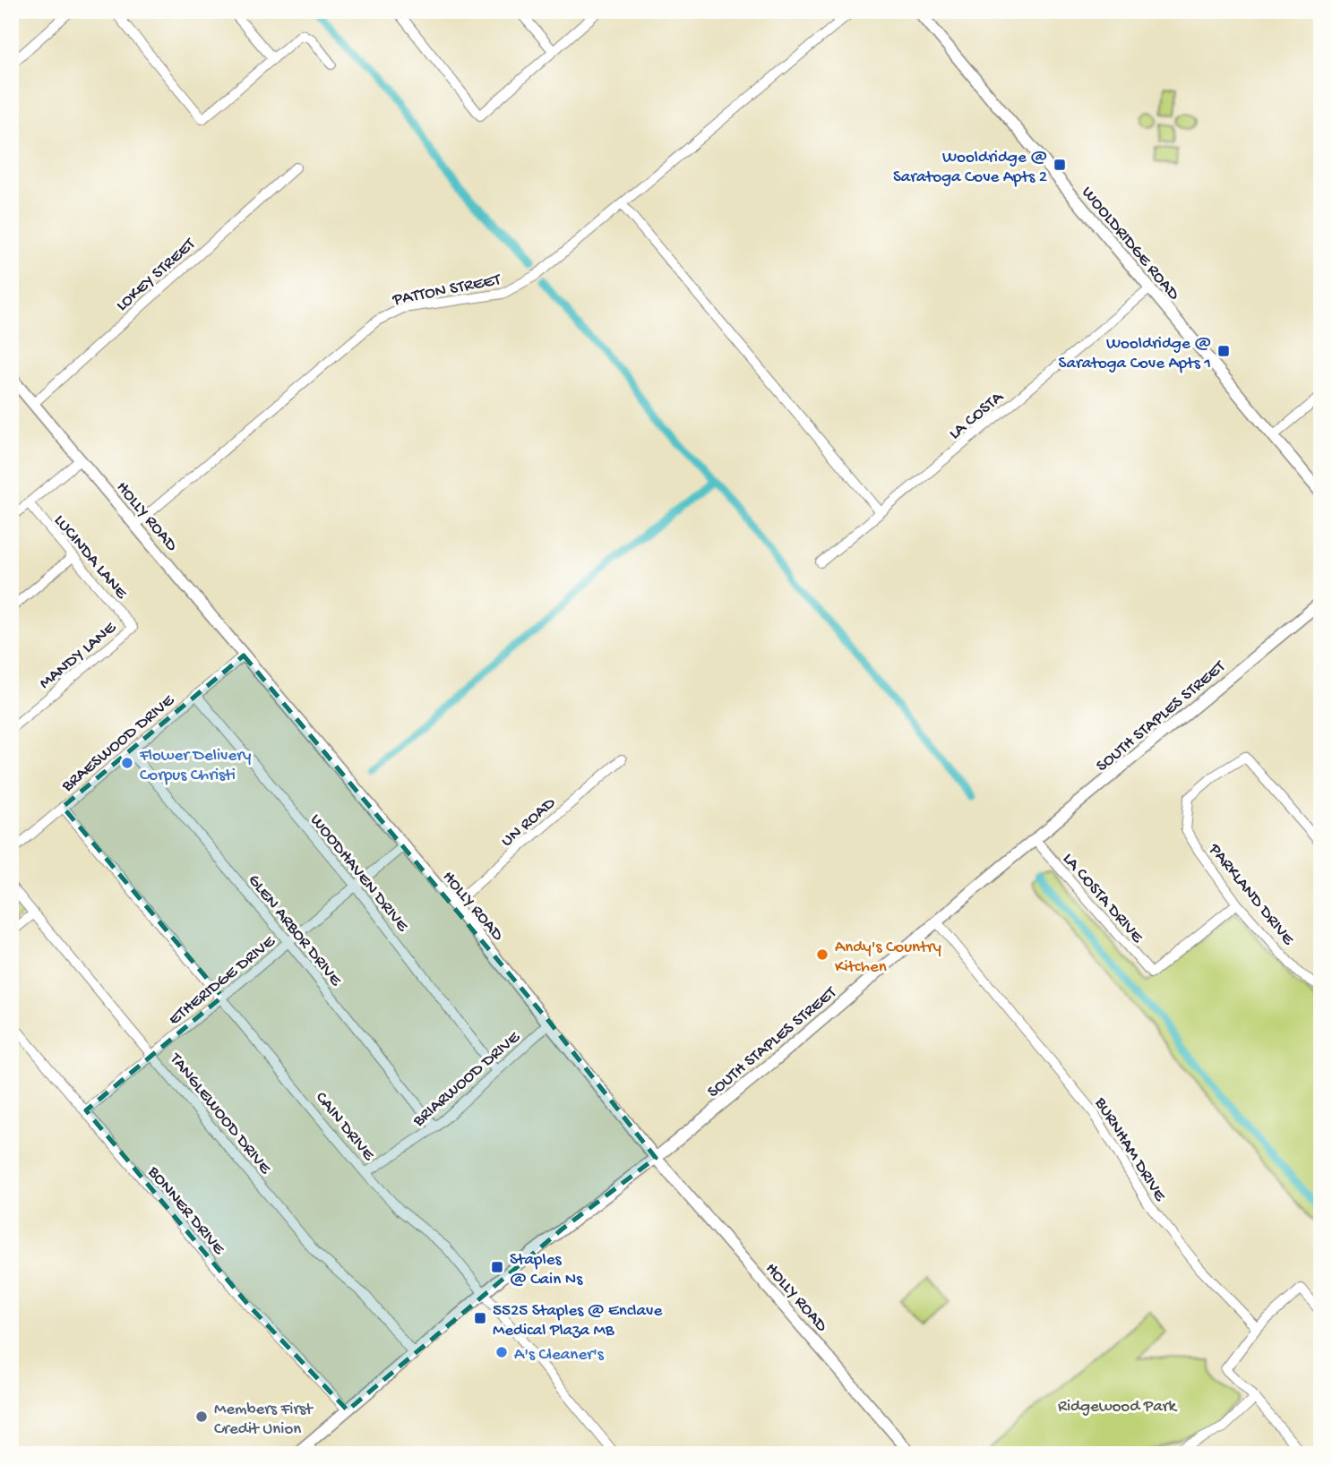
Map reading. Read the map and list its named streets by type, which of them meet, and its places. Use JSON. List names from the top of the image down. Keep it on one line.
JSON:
{"streets":{"main road":["WOOLDRIDGE ROAD","HOLLY ROAD","SOUTH STAPLES STREET"],"street":["LOKEY STREET","PATTON STREET","LA COSTA","LUCINDA LANE","MANDY LANE","BRAESWOOD DRIVE","UN ROAD","WOODHAVEN DRIVE","PARKLAND DRIVE","LA COSTA DRIVE","GLEN ARBOR DRIVE","ETHERIDGE DRIVE","BRIARWOOD DRIVE","TANGLEWOOD DRIVE","CAIN DRIVE","BURNHAM DRIVE","BONNER DRIVE"]},"crossings":[["WOOLDRIDGE ROAD","LA COSTA"],["LOKEY STREET","HOLLY ROAD"],["PATTON STREET","HOLLY ROAD"],["HOLLY ROAD","SOUTH STAPLES STREET"],["HOLLY ROAD","BRAESWOOD DRIVE"],["HOLLY ROAD","UN ROAD"],["HOLLY ROAD","ETHERIDGE DRIVE"],["HOLLY ROAD","BRIARWOOD DRIVE"],["LUCINDA LANE","MANDY LANE"],["SOUTH STAPLES STREET","LA COSTA DRIVE"],["SOUTH STAPLES STREET","TANGLEWOOD DRIVE"],["SOUTH STAPLES STREET","CAIN DRIVE"],["SOUTH STAPLES STREET","BURNHAM DRIVE"],["SOUTH STAPLES STREET","BONNER DRIVE"],["BRAESWOOD DRIVE","WOODHAVEN DRIVE"],["BRAESWOOD DRIVE","GLEN ARBOR DRIVE"],["BRAESWOOD DRIVE","CAIN DRIVE"],["WOODHAVEN DRIVE","ETHERIDGE DRIVE"],["WOODHAVEN DRIVE","BRIARWOOD DRIVE"],["PARKLAND DRIVE","LA COSTA DRIVE"],["GLEN ARBOR DRIVE","ETHERIDGE DRIVE"],["GLEN ARBOR DRIVE","BRIARWOOD DRIVE"],["ETHERIDGE DRIVE","TANGLEWOOD DRIVE"],["ETHERIDGE DRIVE","CAIN DRIVE"],["ETHERIDGE DRIVE","BONNER DRIVE"],["BRIARWOOD DRIVE","CAIN DRIVE"]],"parks":["Ridgewood Park"],"places":{"transit":["Wooldridge @ Saratoga Cove Apts 2","Wooldridge @ Saratoga Cove Apts 1","Staples @ Cain Ns","5525 Staples @ Enclave Medical Plaza MB"],"other":["Flower Delivery Corpus Christi","Andy's Country Kitchen","A's Cleaner's","Members First Credit Union"]}}
